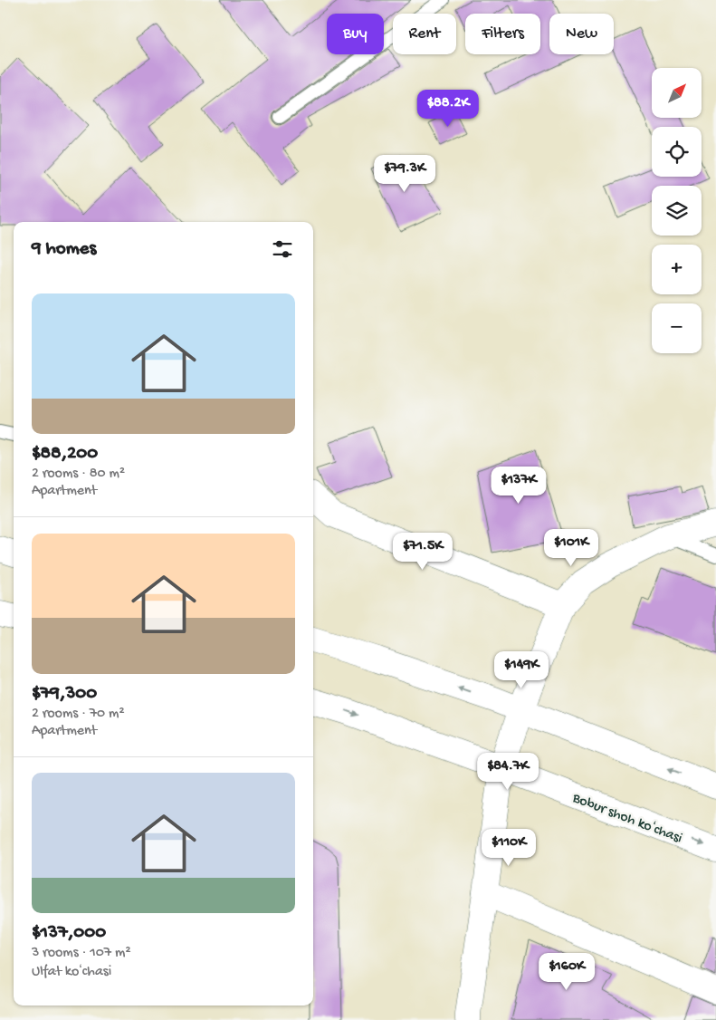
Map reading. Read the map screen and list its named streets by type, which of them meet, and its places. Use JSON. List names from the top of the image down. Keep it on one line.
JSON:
{"streets":{"main road":["Bobur shoh koʻchasi"]},"north":"top right","page":{"chip":["Buy","Rent","Filters","New"],"map_buttons":["+","−"],"price":["$88.2K","$79.3K","$137K","$101K","$71.5K","$149K","$84.7K","$110K","$160K"],"heading":"9 homes","list":[{"name":"$88,200","note":"2 rooms · 80 m² · Apartment"},{"name":"$79,300","note":"2 rooms · 70 m² · Apartment"},{"name":"$137,000","note":"3 rooms · 107 m² · Ulfat koʻchasi"}]}}
